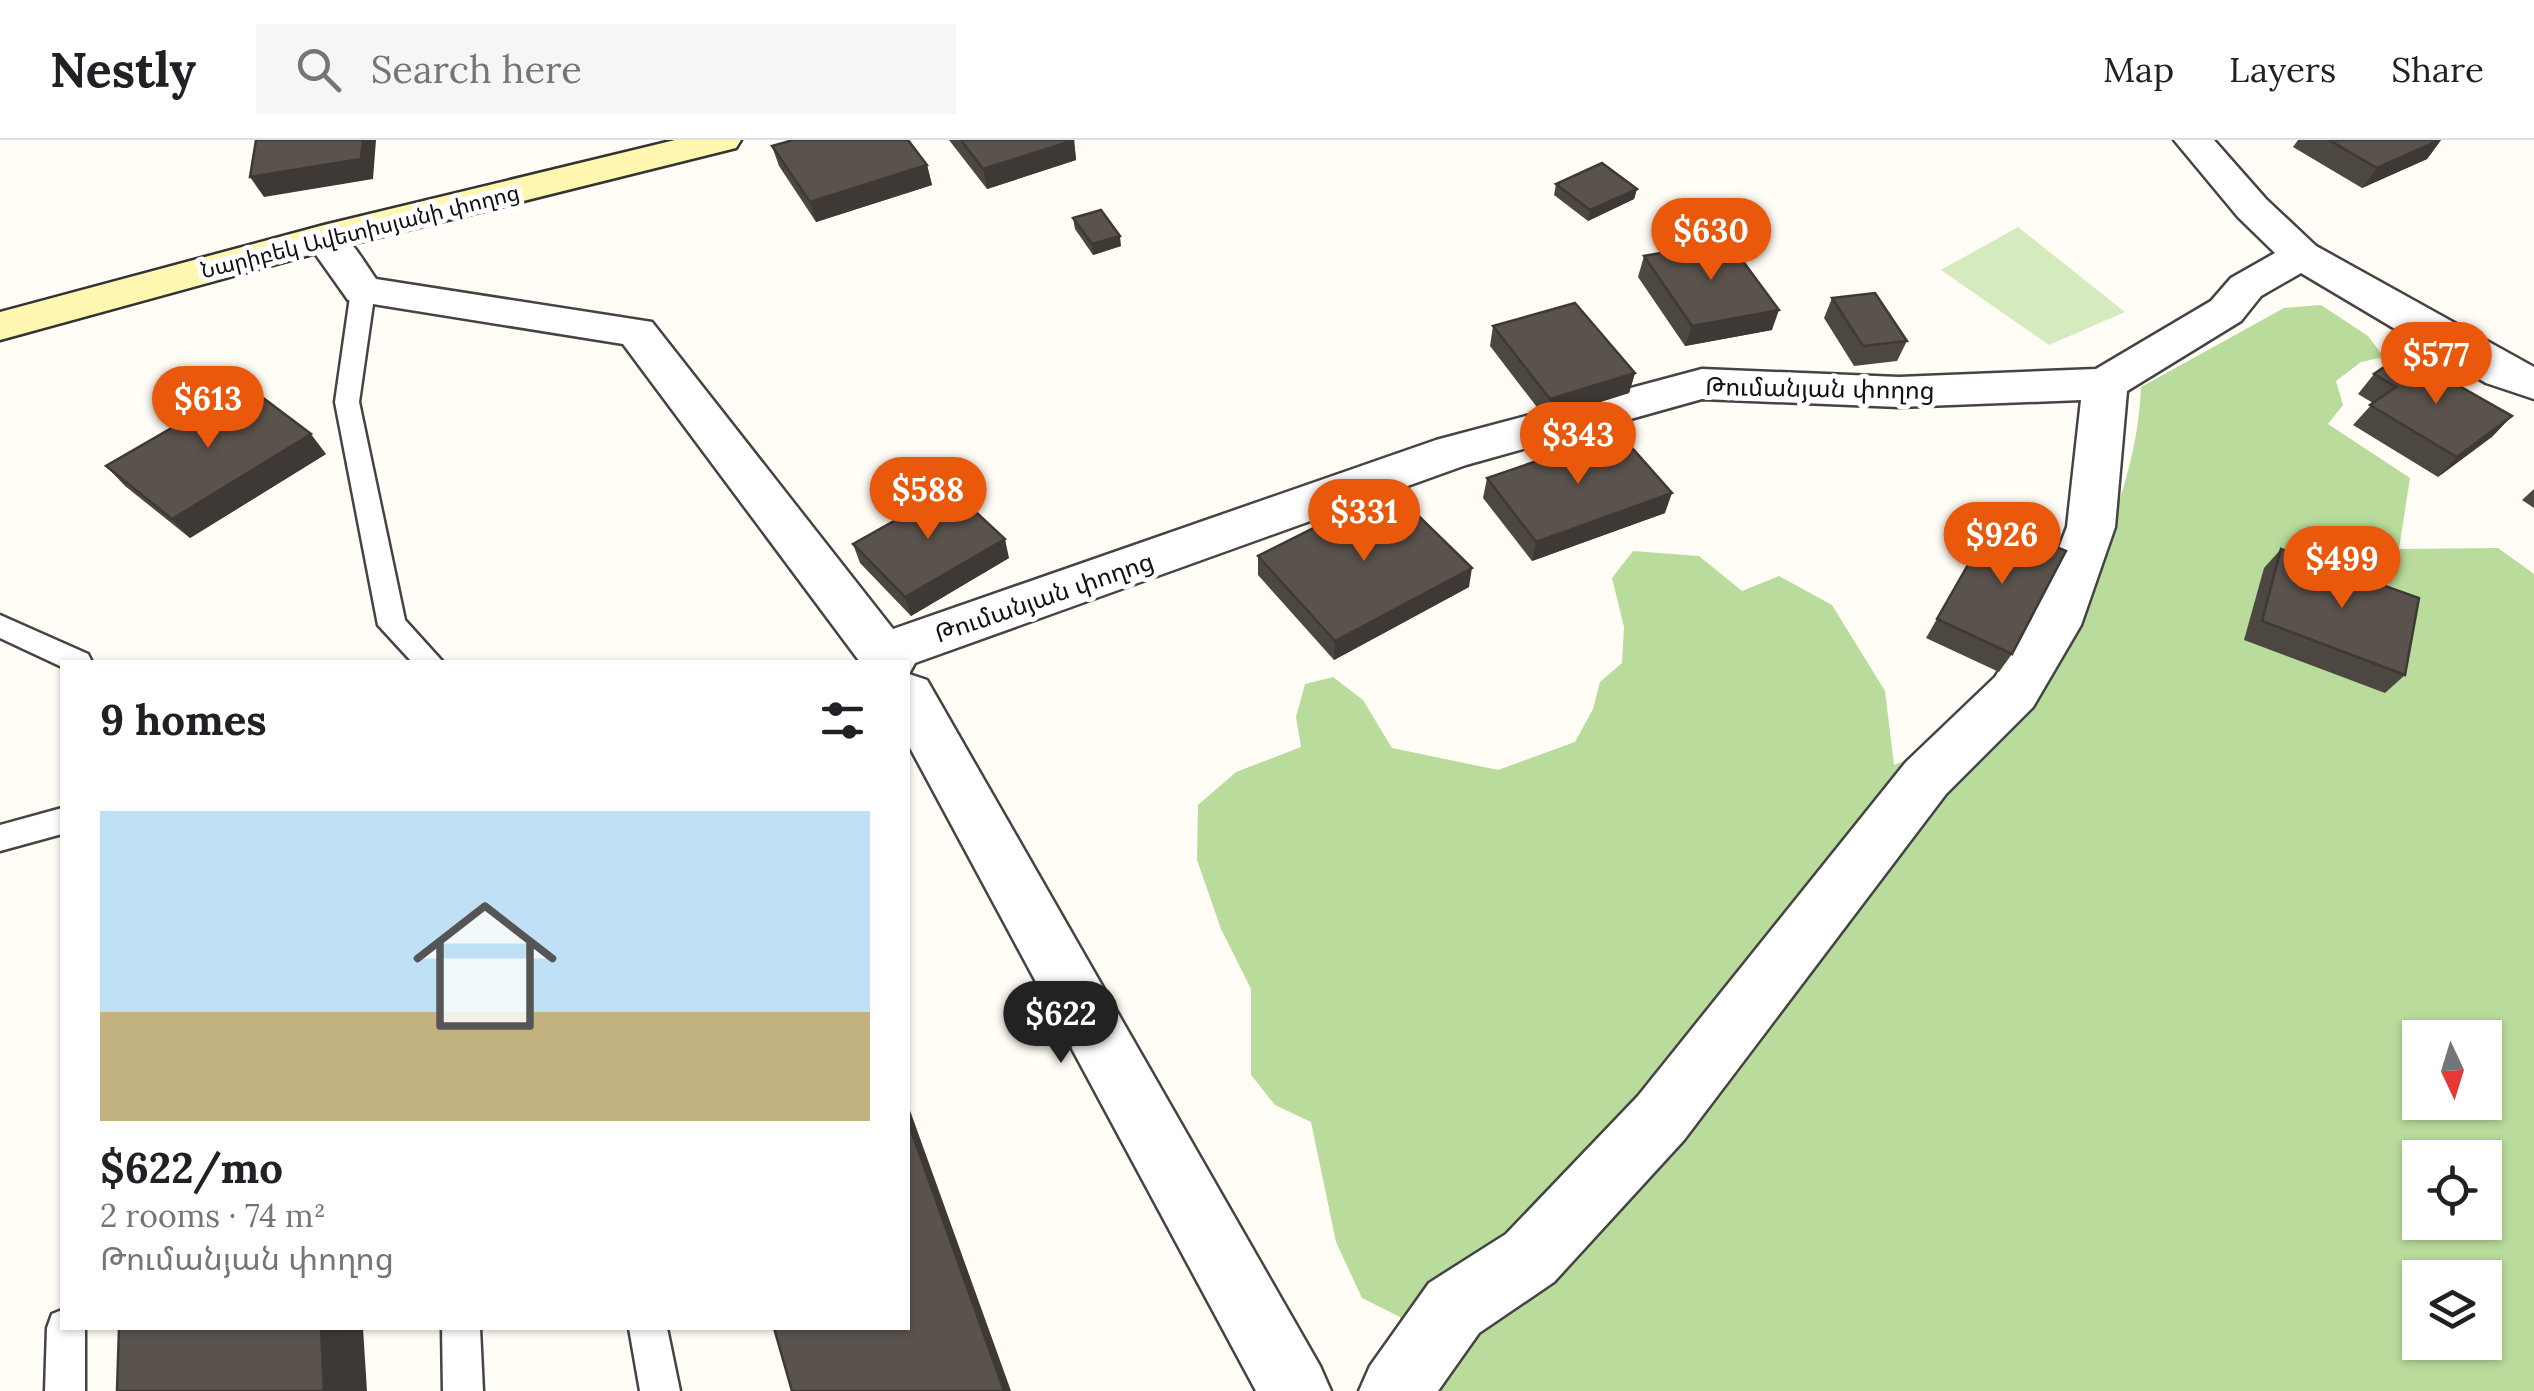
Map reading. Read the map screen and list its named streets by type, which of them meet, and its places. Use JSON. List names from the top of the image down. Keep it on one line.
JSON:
{"streets":{"street":["Նարիբեկ Ավետիսյանի փողոց","Թումանյան փողոց"]},"north":"bottom","page":{"header":"Nestly","search":"Search here","nav":["Map","Layers","Share"],"price":["$630","$577","$613","$343","$588","$331","$926","$499","$622"],"heading":"9 homes","list":[{"name":"$622/mo","note":"2 rooms · 74 m² · Թումանյան փողոց"}]}}
